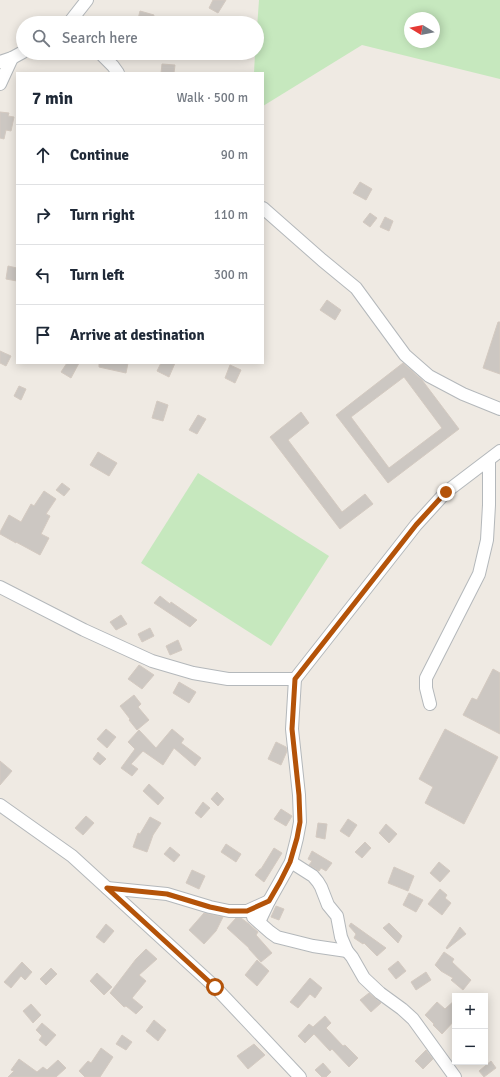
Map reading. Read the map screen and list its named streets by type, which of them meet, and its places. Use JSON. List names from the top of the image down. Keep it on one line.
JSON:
{"north":"left","page":{"search":"Search here","heading":["7 min","Walk · 500 m"],"list":[["Continue","90 m"],["Turn right","110 m"],["Turn left","300 m"],"Arrive at destination"],"map_buttons":["+","−"]}}
